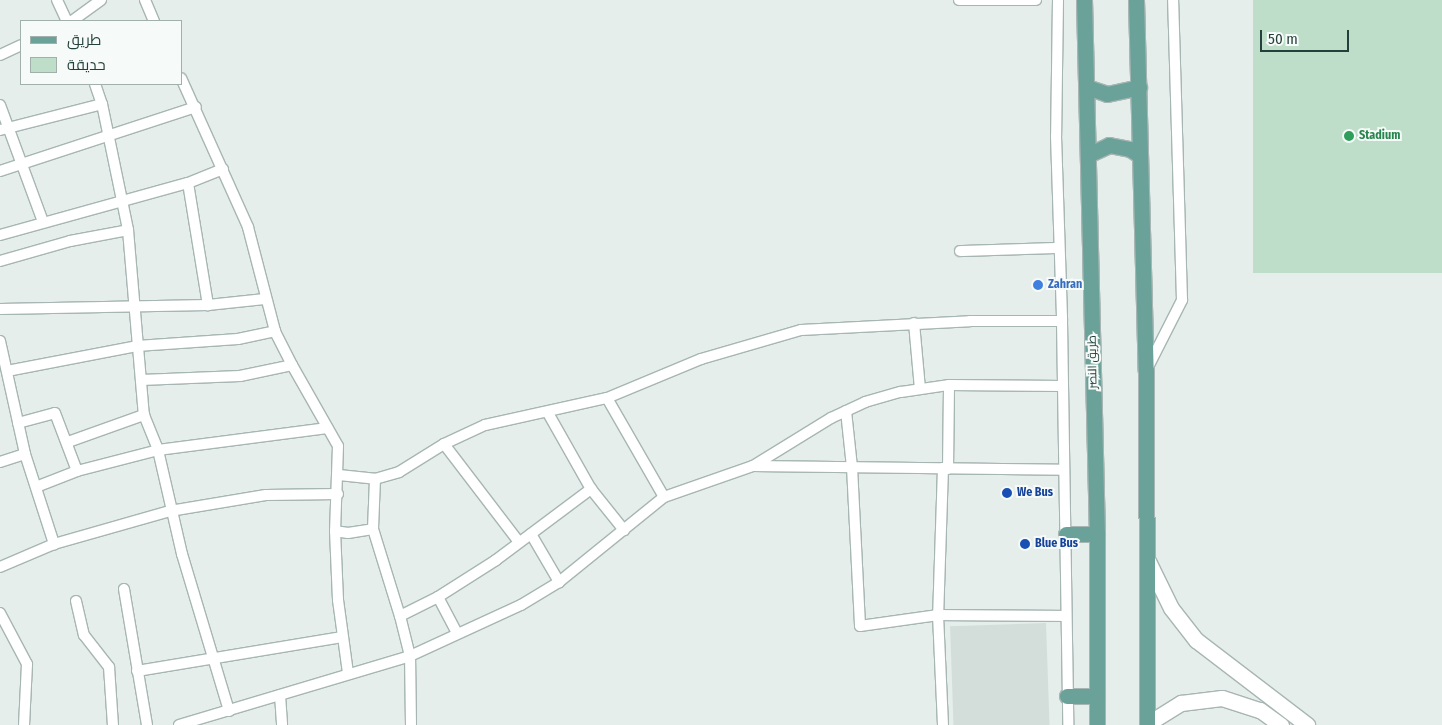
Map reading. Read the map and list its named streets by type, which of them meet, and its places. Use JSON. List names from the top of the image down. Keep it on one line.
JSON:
{"streets":{"main road":["طريق النصر"]},"places":["Stadium","Zahran","We Bus","Blue Bus"],"legend":["طريق","حديقة"],"scale_bar":"50 m"}
